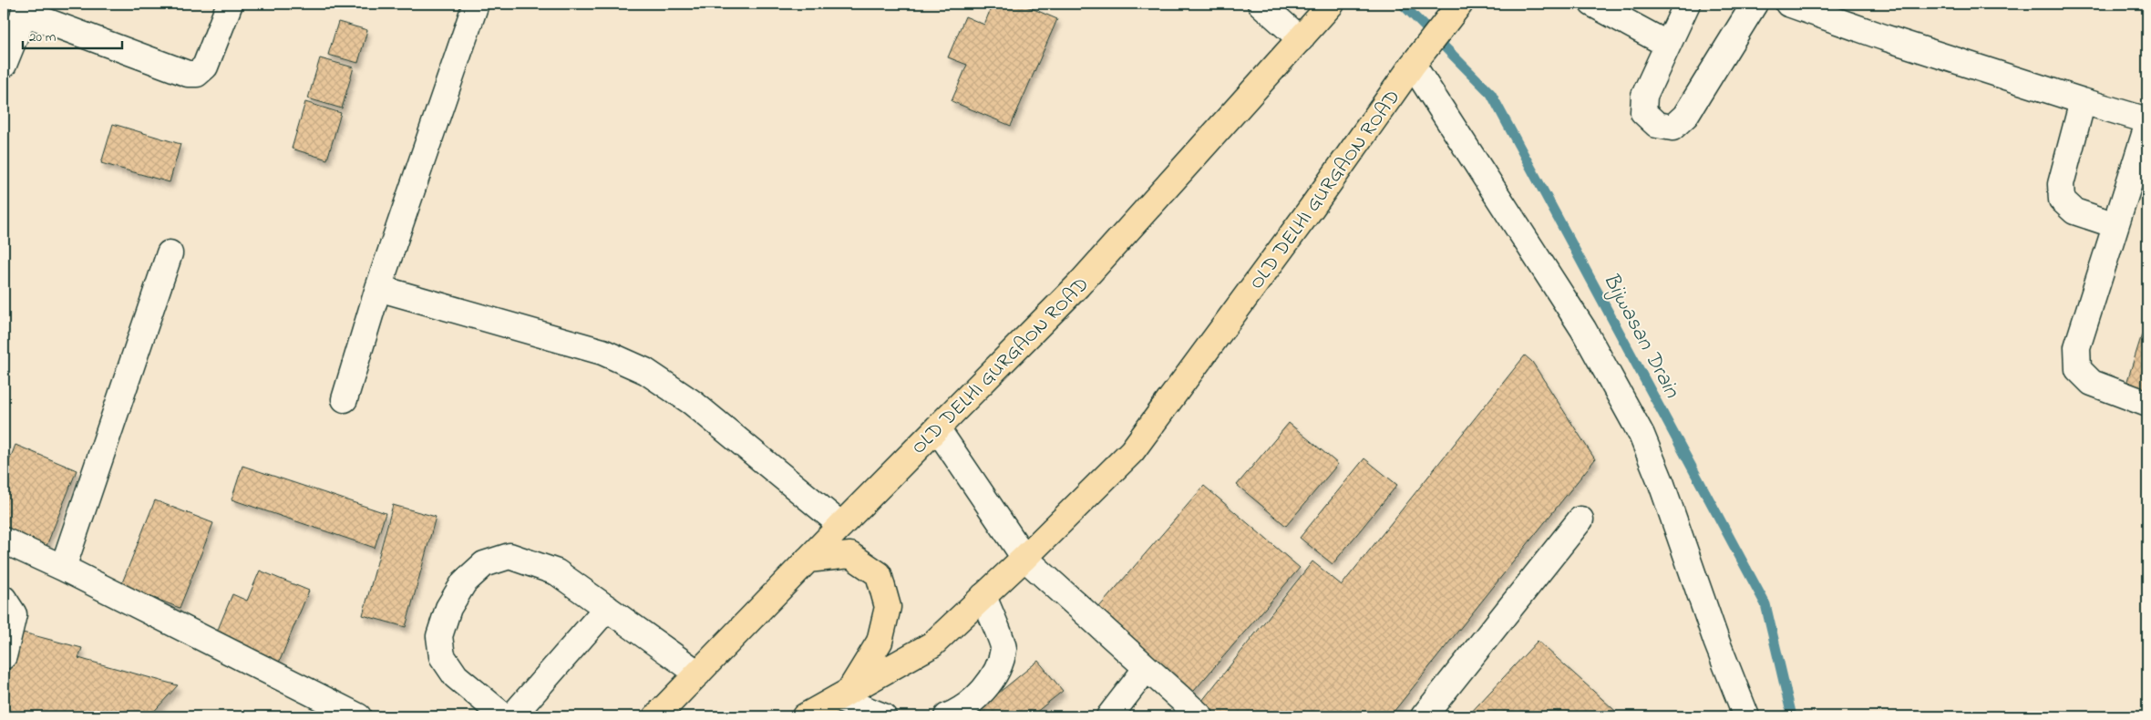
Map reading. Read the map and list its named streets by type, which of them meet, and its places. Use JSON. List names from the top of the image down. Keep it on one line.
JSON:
{"streets":{"main road":["OLD DELHI GURGAON ROAD"]},"water":["Bijwasan Drain"],"scale_bar":"20 m"}
